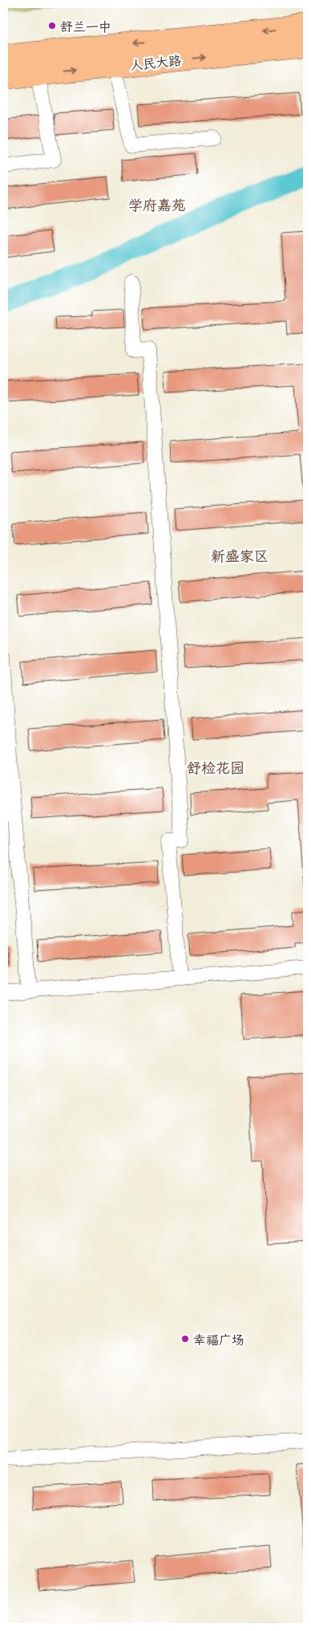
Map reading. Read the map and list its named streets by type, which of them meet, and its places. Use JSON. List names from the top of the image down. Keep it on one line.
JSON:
{"streets":{"main road":["人民大路"]},"districts":["学府嘉苑","新盛家区","舒检花园"],"places":["舒兰一中","幸福广场"]}
